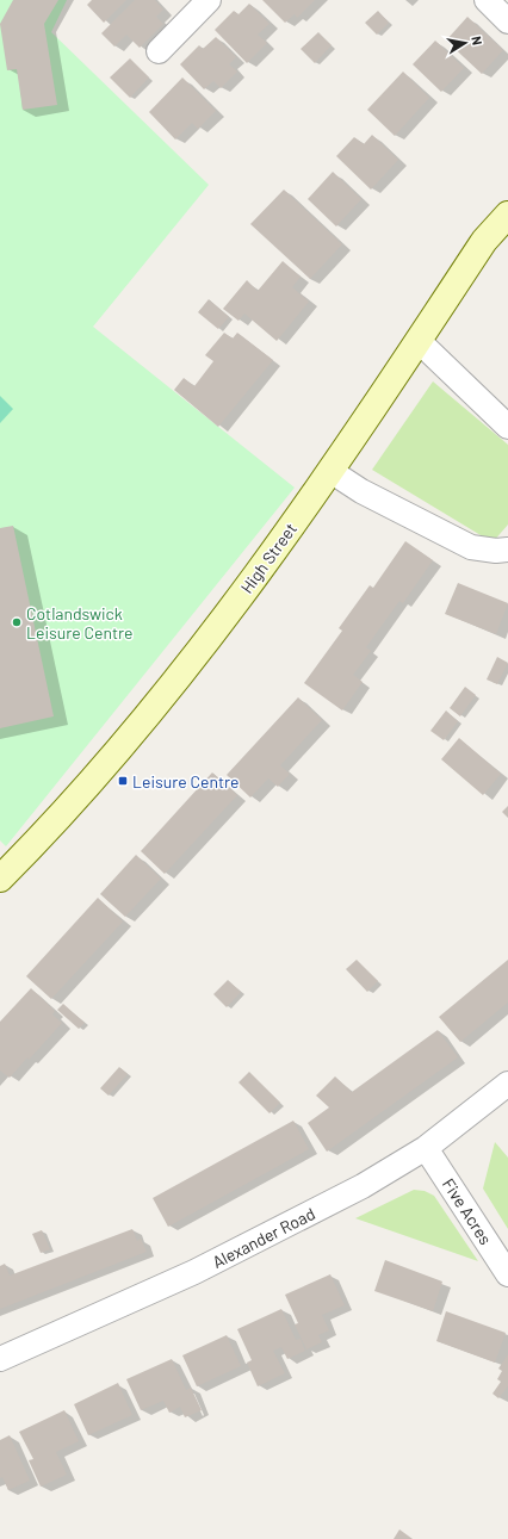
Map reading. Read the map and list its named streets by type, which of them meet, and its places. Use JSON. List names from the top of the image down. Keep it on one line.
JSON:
{"streets":{"street":["High Street","Five Acres","Alexander Road"]},"crossings":[["Five Acres","Alexander Road"]],"places":{"other":["Cotlandswick Leisure Centre"],"transit":["Leisure Centre"]},"north":"right"}
